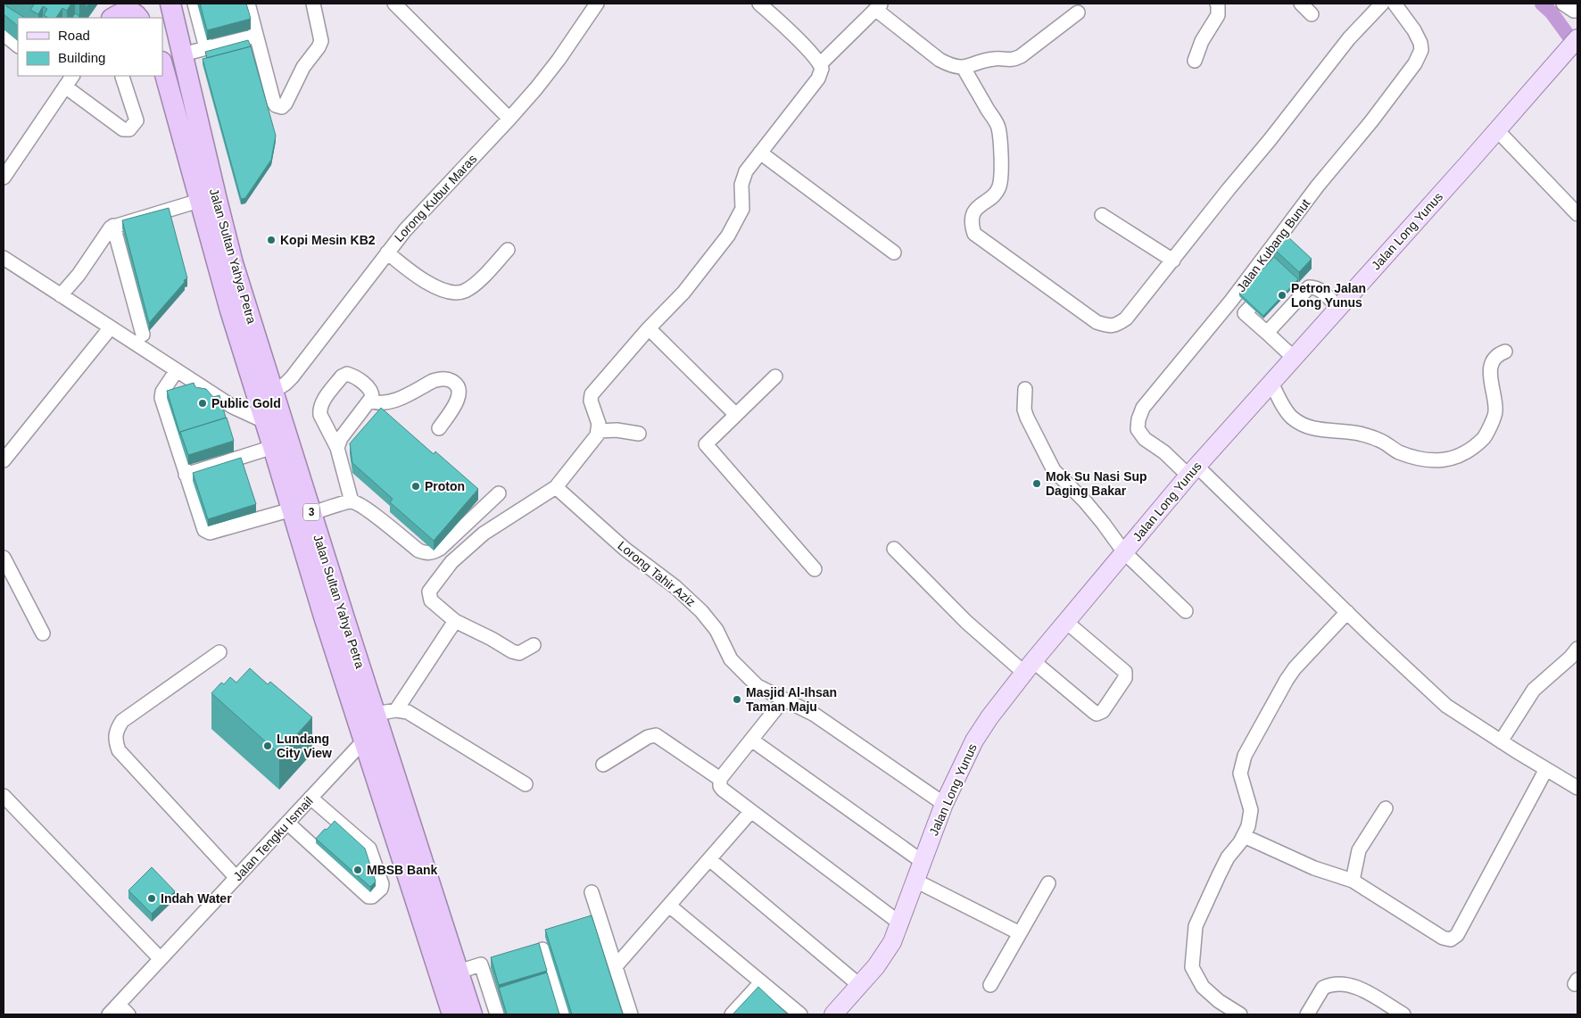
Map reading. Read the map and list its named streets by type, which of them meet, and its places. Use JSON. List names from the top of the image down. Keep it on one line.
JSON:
{"streets":{"highway":["Jalan Sultan Yahya Petra","3"],"main road":["Jalan Long Yunus"],"street":["Lorong Kubur Maras","Jalan Kubang Bunut","Lorong Tahir Aziz","Jalan Tengku Ismail"]},"crossings":[["Lorong Kubur Maras","Jalan Sultan Yahya Petra"],["Jalan Long Yunus","Jalan Kubang Bunut"],["Jalan Long Yunus","Lorong Tahir Aziz"],["Jalan Sultan Yahya Petra","Jalan Tengku Ismail"]],"places":["Kopi Mesin KB2","Petron Jalan Long Yunus","Public Gold","Mok Su Nasi Sup Daging Bakar","Proton","Masjid Al-Ihsan Taman Maju","Lundang City View","MBSB Bank","Indah Water"],"legend":["Road","Building"]}
